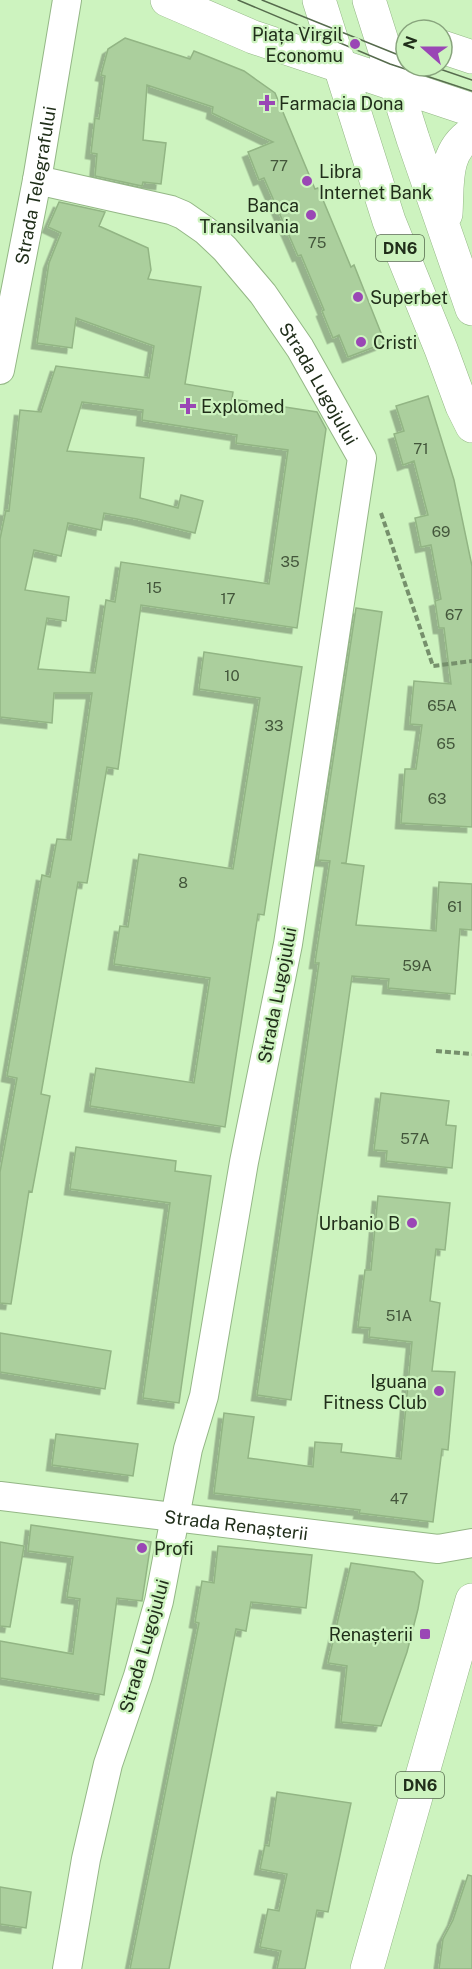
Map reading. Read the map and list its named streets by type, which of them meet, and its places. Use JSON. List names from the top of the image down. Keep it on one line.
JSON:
{"streets":{"main road":["DN6"],"street":["Strada Telegrafului","Strada Lugojului","Strada Renașterii"]},"crossings":[["Strada Telegrafului","Strada Lugojului"],["Strada Lugojului","Strada Renașterii"]],"places":{"other":["Piața Virgil Economu","Libra Internet Bank","Banca Transilvania","Superbet","Cristi","Urbanio B","Iguana Fitness Club","Profi"],"health":["Farmacia Dona","Explomed"],"transit":["Renașterii"]},"house_numbers":["77","75","71","69","35","15","17","67","10","65A","33","65","63","8","61","59A","57A","51A","47"],"north":"left"}
